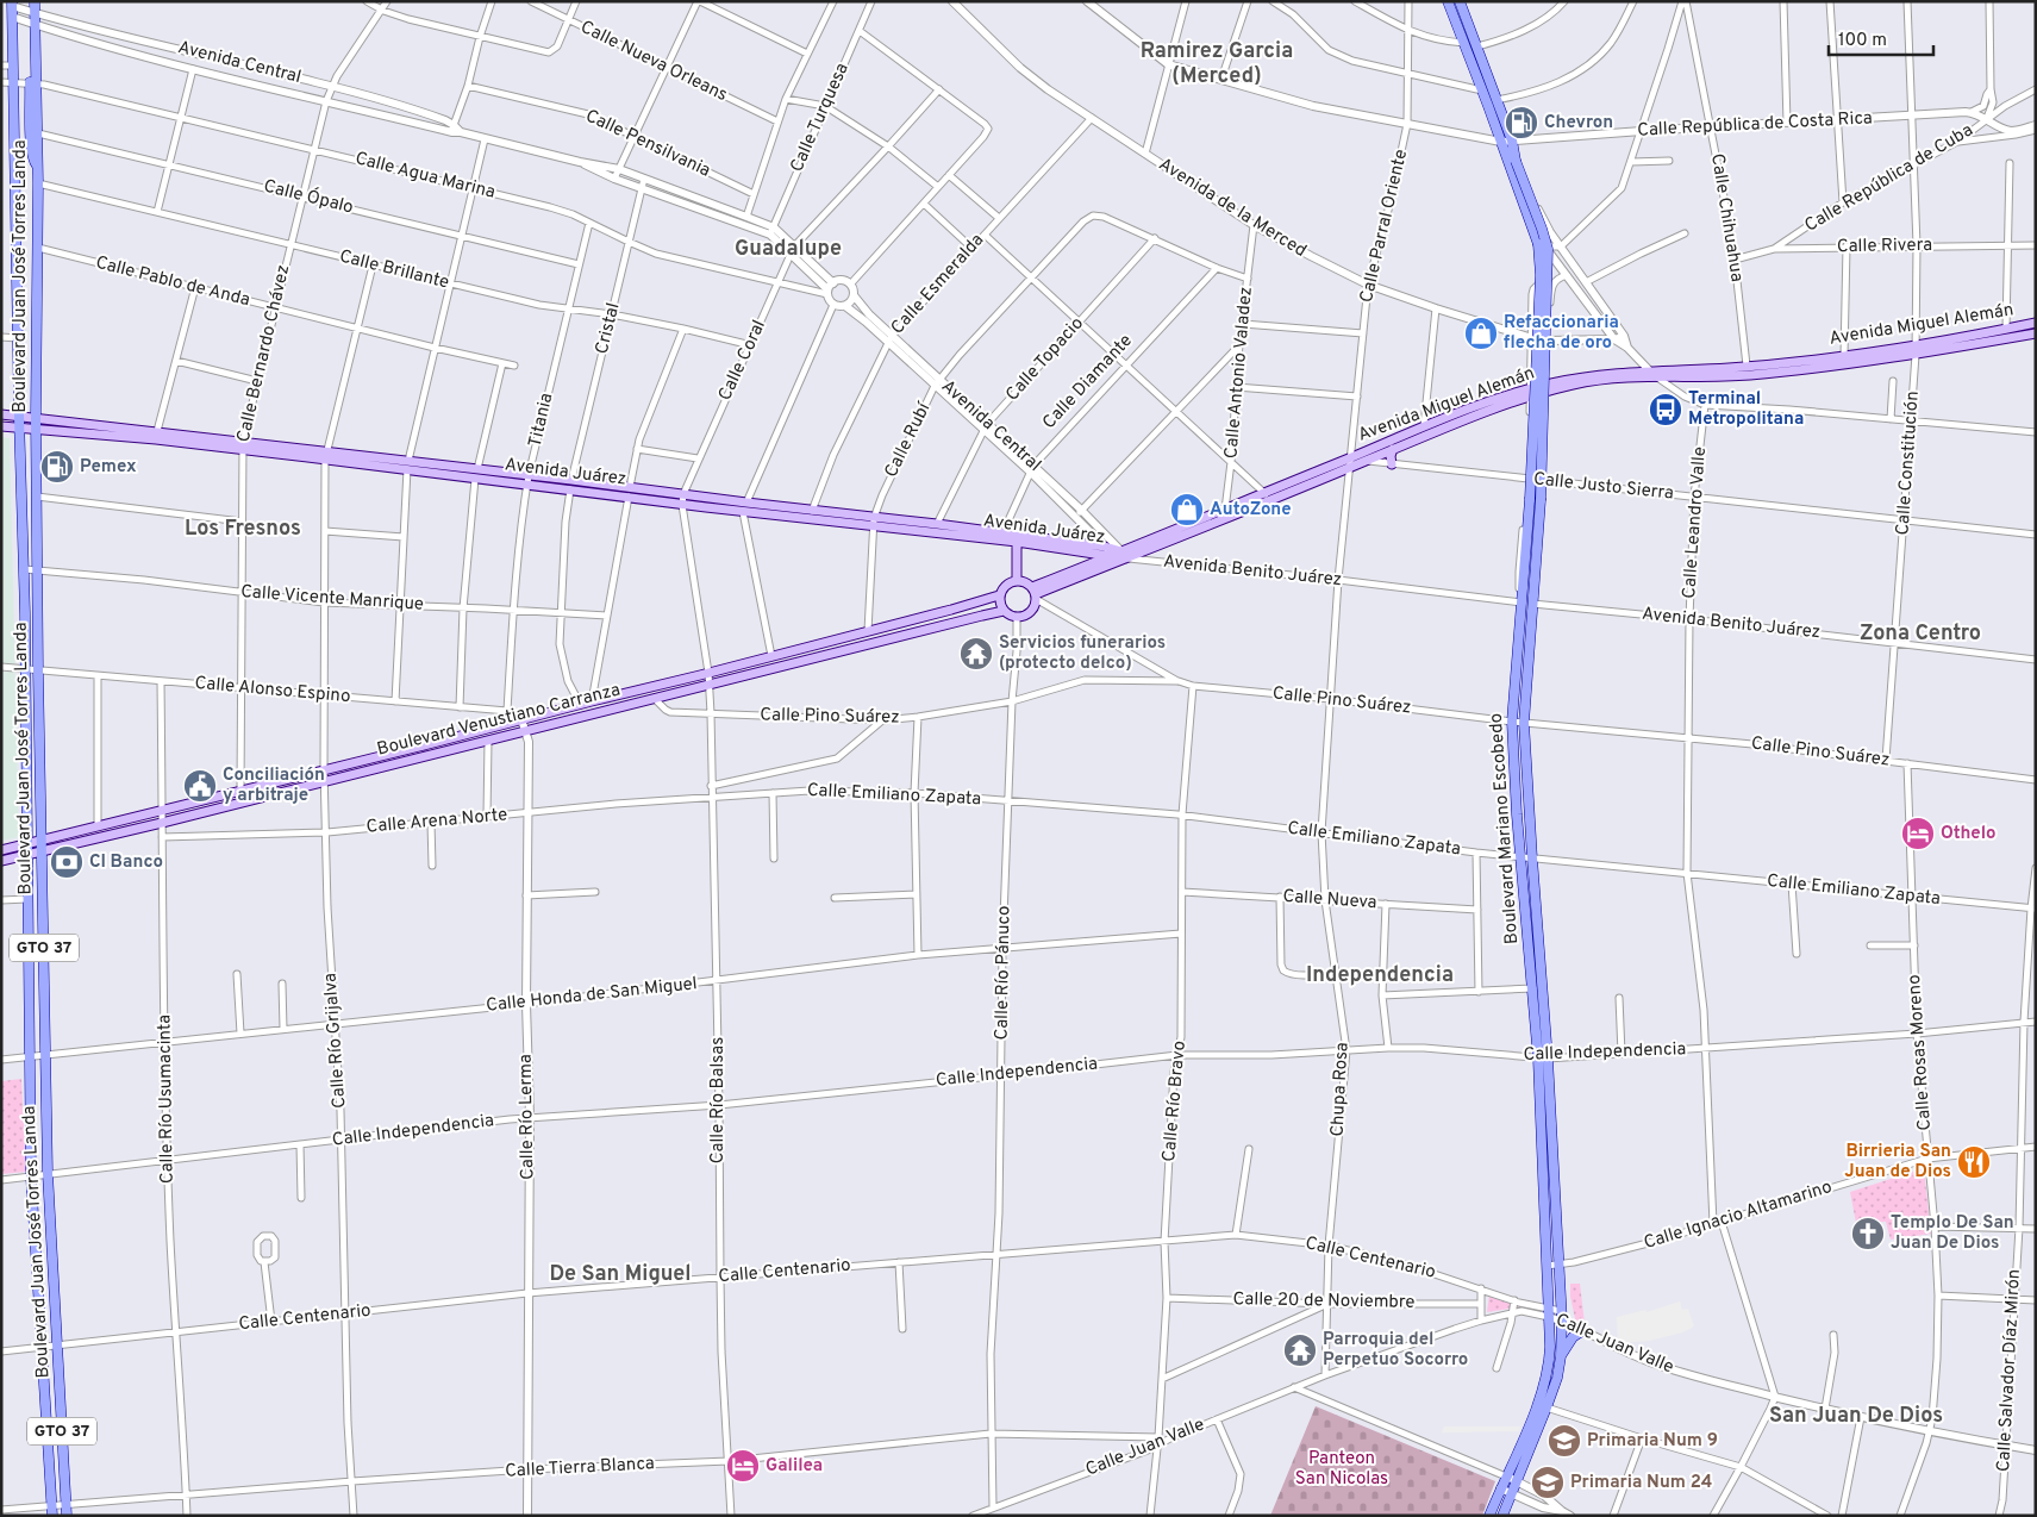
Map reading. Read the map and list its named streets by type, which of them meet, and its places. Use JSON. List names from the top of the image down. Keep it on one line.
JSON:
{"streets":{"main road":["Boulevard Juan José Torres Landa","Avenida Miguel Alemán","Avenida Juárez","Boulevard Venustiano Carranza","Boulevard Mariano Escobedo","GTO 37"],"street":["Calle Nueva Orleans","Avenida Central","Calle Turquesa","Calle República de Costa Rica","Calle Pensilvania","Calle Agua Marina","Calle República de Cuba","Calle Ópalo","Avenida de la Merced","Calle Chihuahua","Calle Parral Oriente","Calle Rivera","Calle Brillante","Calle Pablo de Anda","Calle Esmeralda","Cristal","Calle Bernardo Chávez","Calle Topacio","Calle Coral","Calle Antonio Valadez","Calle Diamante","Titania","Calle Rubí","Calle Constitución","Calle Justo Sierra","Calle Leandro Valle","Avenida Benito Juárez","Calle Vicente Manrique","Calle Alonso Espino","Calle Pino Suárez","Calle Emiliano Zapata","Calle Arena Norte","Calle Nueva","Calle Río Pánuco","Calle Honda de San Miguel","Calle Río Grijalva","Calle Independencia","Calle Rosas Moreno","Chupa Rosa","Calle Río Usumacinta","Calle Río Balsas","Calle Río Bravo","Calle Río Lerma","Calle Ignacio Altamarino","Calle Centenario","Calle 20 de Noviembre","Calle Juan Valle","Calle Salvador Díaz Mirón","Calle Tierra Blanca"]},"crossings":[["Avenida Central","Calle Turquesa"],["Avenida Central","Calle Agua Marina"],["Avenida Central","Boulevard Juan José Torres Landa"],["Avenida Central","Calle Esmeralda"],["Avenida Central","Avenida Miguel Alemán"],["Avenida Central","Cristal"],["Avenida Central","Calle Bernardo Chávez"],["Avenida Central","Calle Topacio"],["Avenida Central","Calle Coral"],["Avenida Central","Calle Diamante"],["Avenida Central","Calle Rubí"],["Avenida Central","Avenida Juárez"],["Avenida Central","Avenida Benito Juárez"],["Calle República de Costa Rica","Calle República de Cuba"],["Calle República de Costa Rica","Calle Chihuahua"],["Calle República de Costa Rica","Calle Parral Oriente"],["Calle República de Costa Rica","Calle Constitución"],["Calle República de Costa Rica","Boulevard Mariano Escobedo"],["Calle Agua Marina","Boulevard Juan José Torres Landa"],["Calle Agua Marina","Cristal"],["Calle Agua Marina","Calle Bernardo Chávez"],["Calle Agua Marina","Calle Coral"],["Calle Agua Marina","Titania"],["Calle República de Cuba","Calle Rivera"],["Calle República de Cuba","Calle Constitución"],["Calle Ópalo","Boulevard Juan José Torres Landa"],["Calle Ópalo","Calle Bernardo Chávez"],["Calle Ópalo","Titania"],["Avenida de la Merced","Calle Parral Oriente"],["Avenida de la Merced","Calle Esmeralda"],["Avenida de la Merced","Calle Antonio Valadez"],["Calle Chihuahua","Calle Rivera"],["Calle Chihuahua","Avenida Miguel Alemán"],["Calle Parral Oriente","Avenida Miguel Alemán"],["Calle Parral Oriente","Calle Justo Sierra"],["Calle Parral Oriente","Avenida Benito Juárez"],["Calle Parral Oriente","Calle Pino Suárez"],["Calle Parral Oriente","Chupa Rosa"],["Calle Rivera","Calle Constitución"],["Calle Brillante","Boulevard Juan José Torres Landa"],["Calle Brillante","Cristal"],["Calle Brillante","Calle Bernardo Chávez"],["Calle Brillante","Calle Coral"],["Calle Brillante","Titania"],["Calle Brillante","Calle Río Grijalva"],["Boulevard Juan José Torres Landa","Calle Pablo de Anda"],["Boulevard Juan José Torres Landa","Avenida Juárez"],["Boulevard Juan José Torres Landa","Calle Vicente Manrique"],["Boulevard Juan José Torres Landa","Calle Alonso Espino"],["Boulevard Juan José Torres Landa","Boulevard Venustiano Carranza"],["Boulevard Juan José Torres Landa","Calle Honda de San Miguel"],["Boulevard Juan José Torres Landa","Calle Independencia"],["Boulevard Juan José Torres Landa","Calle Centenario"],["Boulevard Juan José Torres Landa","Calle Tierra Blanca"],["Calle Pablo de Anda","Calle Bernardo Chávez"],["Calle Pablo de Anda","Calle Río Grijalva"],["Calle Esmeralda","Avenida Juárez"],["Avenida Miguel Alemán","Calle Antonio Valadez"],["Avenida Miguel Alemán","Calle Constitución"],["Avenida Miguel Alemán","Avenida Juárez"],["Avenida Miguel Alemán","Calle Justo Sierra"],["Avenida Miguel Alemán","Avenida Benito Juárez"],["Avenida Miguel Alemán","Boulevard Venustiano Carranza"],["Avenida Miguel Alemán","Calle Río Pánuco"],["Cristal","Avenida Juárez"],["Calle Bernardo Chávez","Avenida Juárez"],["Calle Bernardo Chávez","Calle Vicente Manrique"],["Calle Bernardo Chávez","Calle Alonso Espino"],["Calle Bernardo Chávez","Boulevard Venustiano Carranza"],["Calle Topacio","Calle Rubí"],["Calle Topacio","Avenida Juárez"],["Calle Coral","Avenida Juárez"],["Calle Coral","Boulevard Venustiano Carranza"],["Calle Coral","Calle Río Balsas"],["Calle Diamante","Avenida Juárez"],["Titania","Avenida Juárez"],["Titania","Calle Vicente Manrique"],["Titania","Calle Alonso Espino"],["Calle Rubí","Avenida Juárez"],["Calle Rubí","Boulevard Venustiano Carranza"],["Calle Constitución","Calle Justo Sierra"],["Calle Constitución","Avenida Benito Juárez"],["Calle Constitución","Calle Pino Suárez"],["Avenida Juárez","Avenida Benito Juárez"],["Avenida Juárez","Calle Río Grijalva"],["Calle Justo Sierra","Calle Leandro Valle"],["Calle Leandro Valle","Avenida Benito Juárez"],["Calle Leandro Valle","Calle Pino Suárez"],["Calle Leandro Valle","Calle Emiliano Zapata"],["Calle Leandro Valle","Calle Independencia"],["Calle Leandro Valle","Calle Ignacio Altamarino"],["Avenida Benito Juárez","Boulevard Mariano Escobedo"],["Calle Vicente Manrique","Calle Río Grijalva"],["Calle Alonso Espino","Calle Río Grijalva"],["Calle Alonso Espino","Calle Río Usumacinta"],["Calle Pino Suárez","Boulevard Venustiano Carranza"],["Calle Pino Suárez","Boulevard Mariano Escobedo"],["Calle Pino Suárez","Calle Río Pánuco"],["Calle Pino Suárez","Calle Rosas Moreno"],["Calle Pino Suárez","Chupa Rosa"],["Calle Pino Suárez","Calle Río Balsas"],["Calle Pino Suárez","Calle Río Bravo"],["Boulevard Venustiano Carranza","Calle Río Pánuco"],["Boulevard Venustiano Carranza","Calle Río Grijalva"],["Boulevard Venustiano Carranza","Calle Río Usumacinta"],["Boulevard Venustiano Carranza","Calle Río Balsas"],["Boulevard Venustiano Carranza","Calle Río Lerma"],["Calle Emiliano Zapata","Calle Arena Norte"],["Calle Emiliano Zapata","Boulevard Mariano Escobedo"],["Calle Emiliano Zapata","Calle Río Pánuco"],["Calle Emiliano Zapata","Calle Rosas Moreno"],["Calle Emiliano Zapata","Chupa Rosa"],["Calle Emiliano Zapata","Calle Río Balsas"],["Calle Emiliano Zapata","Calle Río Bravo"],["Calle Emiliano Zapata","Calle Salvador Díaz Mirón"],["Calle Arena Norte","Calle Río Grijalva"],["Calle Arena Norte","Calle Río Usumacinta"],["Calle Arena Norte","Calle Río Balsas"],["Calle Arena Norte","Calle Río Lerma"],["Boulevard Mariano Escobedo","Calle Independencia"],["Boulevard Mariano Escobedo","Calle Ignacio Altamarino"],["Boulevard Mariano Escobedo","Calle Centenario"],["Boulevard Mariano Escobedo","Calle Juan Valle"],["Calle Nueva","Chupa Rosa"],["Calle Nueva","Calle Río Bravo"],["Calle Río Pánuco","Calle Honda de San Miguel"],["Calle Río Pánuco","Calle Independencia"],["Calle Río Pánuco","Calle Centenario"],["Calle Río Pánuco","Calle Juan Valle"],["Calle Río Pánuco","Calle Tierra Blanca"],["Calle Honda de San Miguel","Calle Río Grijalva"],["Calle Honda de San Miguel","Calle Río Usumacinta"],["Calle Honda de San Miguel","Calle Río Balsas"],["Calle Honda de San Miguel","Calle Río Bravo"],["Calle Honda de San Miguel","Calle Río Lerma"],["Calle Río Grijalva","Calle Independencia"],["Calle Río Grijalva","Calle Centenario"],["Calle Río Grijalva","Calle Tierra Blanca"],["Calle Independencia","Calle Rosas Moreno"],["Calle Independencia","Chupa Rosa"],["Calle Independencia","Calle Río Usumacinta"],["Calle Independencia","Calle Río Balsas"],["Calle Independencia","Calle Río Bravo"],["Calle Independencia","Calle Río Lerma"],["Calle Independencia","Calle Salvador Díaz Mirón"],["Calle Rosas Moreno","Calle Ignacio Altamarino"],["Calle Rosas Moreno","Calle Juan Valle"],["Chupa Rosa","Calle Centenario"],["Chupa Rosa","Calle 20 de Noviembre"],["Chupa Rosa","Calle Juan Valle"],["Calle Río Usumacinta","Calle Centenario"],["Calle Río Usumacinta","Calle Tierra Blanca"],["Calle Río Balsas","Calle Centenario"],["Calle Río Balsas","Calle Tierra Blanca"],["Calle Río Bravo","Calle Centenario"],["Calle Río Bravo","Calle 20 de Noviembre"],["Calle Río Bravo","Calle Juan Valle"],["Calle Río Bravo","Calle Tierra Blanca"],["Calle Río Lerma","Calle Centenario"],["Calle Río Lerma","Calle Tierra Blanca"],["Calle Ignacio Altamarino","Calle Salvador Díaz Mirón"],["Calle Centenario","Calle Juan Valle"],["Calle Juan Valle","Calle Salvador Díaz Mirón"]],"districts":["Ramirez Garcia (Merced)","Guadalupe","Los Fresnos","Zona Centro","Independencia","De San Miguel","San Juan De Dios"],"parks":["Panteon San Nicolas"],"places":{"fuel station":["Chevron","Pemex"],"shop":["Refaccionaria flecha de oro","AutoZone"],"bus stop":["Terminal Metropolitana"],"temple":["Servicios funerarios (protecto delco)","Parroquia del Perpetuo Socorro"],"public building":["Conciliación y arbitraje"],"hotel":["Othelo","Galilea"],"bank":["CI Banco"],"restaurant":["Birrieria San Juan de Dios"],"church":["Templo De San Juan De Dios"],"school or university":["Primaria Num 9","Primaria Num 24"]},"scale_bar":"100 m"}
